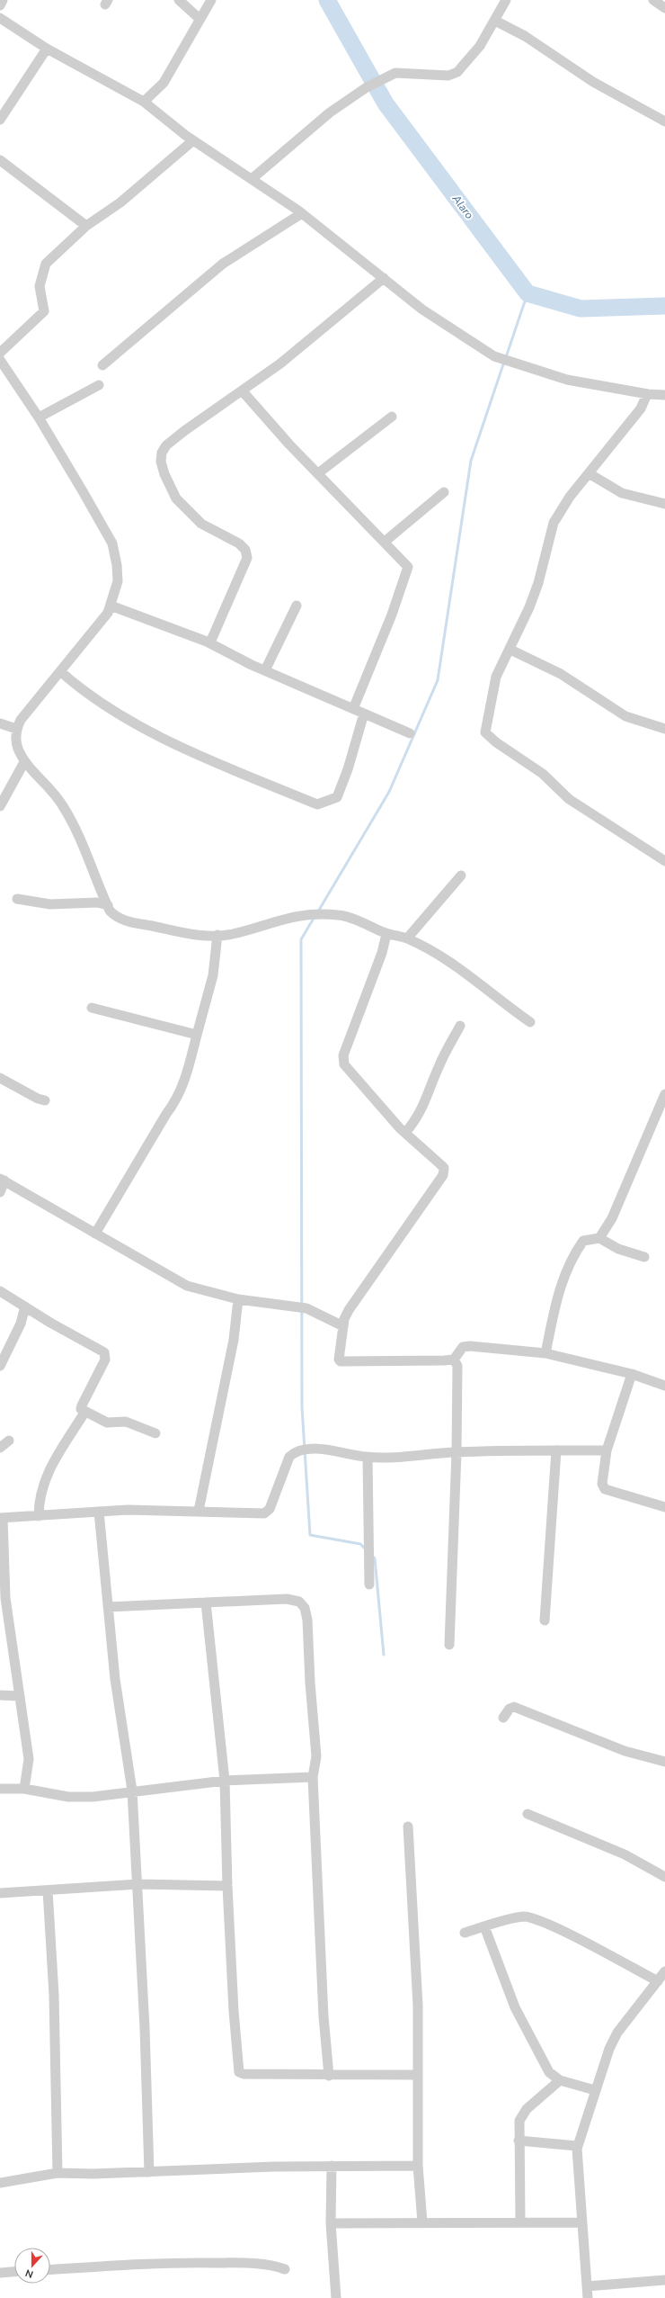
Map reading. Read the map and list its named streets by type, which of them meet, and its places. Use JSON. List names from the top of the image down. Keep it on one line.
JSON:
{"water":["Alaro"],"north":"bottom"}
